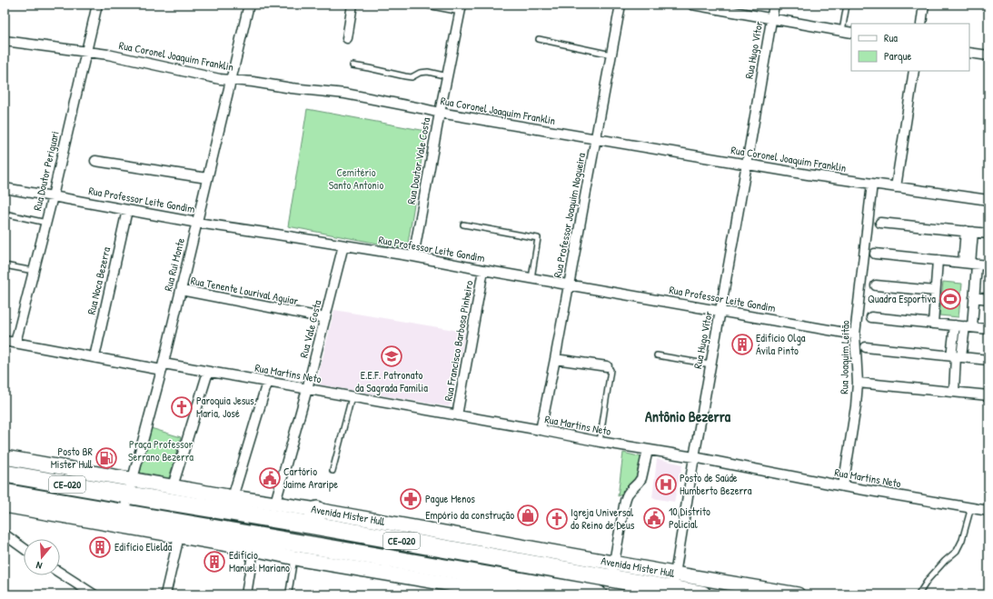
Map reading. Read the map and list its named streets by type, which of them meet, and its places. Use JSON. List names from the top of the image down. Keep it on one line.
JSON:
{"streets":{"highway":["CE-020","Avenida Mister Hull"],"street":["Rua Hugo Vítor","Rua Coronel Joaquim Franklin","Rua Doutor Vale Costa","Rua Doutor Periguari","Rua Professor Leite Gondim","Rua Professor Joaquim Nogueira","Rua Rui Monte","Rua Noca Bezerra","Rua Tenente Lourival Aguiar","Rua Vale Costa","Rua Francisco Barbosa Pinheiro","Rua Joaquim Leitão","Rua Martins Neto"]},"crossings":[["Rua Hugo Vítor","Rua Coronel Joaquim Franklin"],["Rua Hugo Vítor","Rua Professor Leite Gondim"],["Rua Hugo Vítor","Rua Martins Neto"],["Rua Hugo Vítor","Avenida Mister Hull"],["Rua Coronel Joaquim Franklin","Rua Doutor Vale Costa"],["Rua Coronel Joaquim Franklin","Rua Doutor Periguari"],["Rua Coronel Joaquim Franklin","Rua Professor Joaquim Nogueira"],["Rua Coronel Joaquim Franklin","Rua Rui Monte"],["Rua Coronel Joaquim Franklin","Rua Joaquim Leitão"],["Rua Doutor Vale Costa","Rua Professor Leite Gondim"],["Rua Doutor Periguari","Rua Professor Leite Gondim"],["Rua Doutor Periguari","Rua Martins Neto"],["Rua Professor Leite Gondim","Rua Professor Joaquim Nogueira"],["Rua Professor Leite Gondim","Rua Rui Monte"],["Rua Professor Leite Gondim","Rua Noca Bezerra"],["Rua Professor Leite Gondim","Rua Vale Costa"],["Rua Professor Leite Gondim","Rua Francisco Barbosa Pinheiro"],["Rua Professor Leite Gondim","Rua Joaquim Leitão"],["Rua Professor Joaquim Nogueira","Rua Martins Neto"],["Rua Rui Monte","Rua Tenente Lourival Aguiar"],["Rua Rui Monte","Rua Martins Neto"],["Rua Rui Monte","CE-020"],["Rua Rui Monte","Avenida Mister Hull"],["Rua Noca Bezerra","Rua Martins Neto"],["Rua Tenente Lourival Aguiar","Rua Vale Costa"],["Rua Vale Costa","Rua Martins Neto"],["Rua Vale Costa","Avenida Mister Hull"],["Rua Francisco Barbosa Pinheiro","Rua Martins Neto"],["Rua Joaquim Leitão","Rua Martins Neto"]],"districts":["Antônio Bezerra"],"parks":["Cemitério Santo Antonio","Praça Professor Serrano Bezerra"],"places":{"sports":["Quadra Esportiva"],"building":["Edifício Olga Ávila Pinto","Edifício Elielda","Edifício Manuel Mariano"],"school or university":["E.E.F. Patronato da Sagrada Familia"],"church":["Paroquia Jesus, Maria, José","Igreja Universal do Reino de Deus"],"fuel station":["Posto BR Mister Hull"],"public building":["Cartório Jaime Araripe","10 Distrito Policial"],"hospital":["Posto de Saúde Humberto Bezerra"],"pharmacy":["Pague Menos"],"shop":["Empório da construção"]},"legend":["Rua","Parque"],"north":"bottom"}
